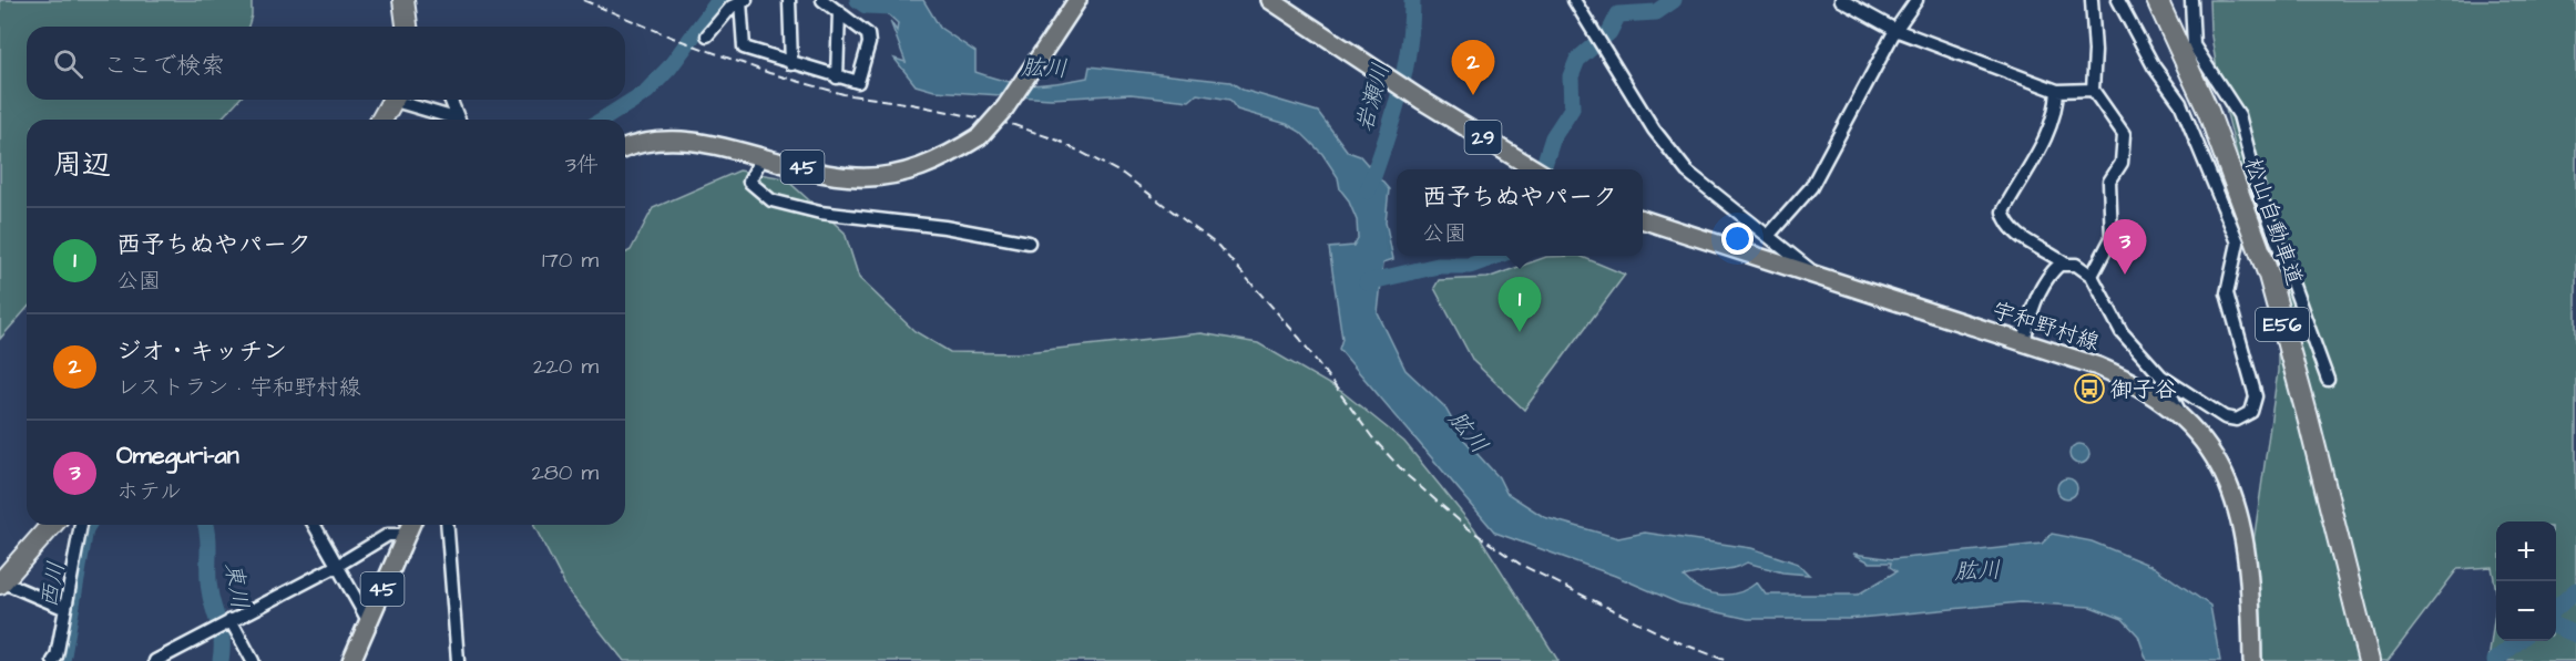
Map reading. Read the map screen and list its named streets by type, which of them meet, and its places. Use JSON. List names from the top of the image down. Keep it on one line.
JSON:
{"streets":{"highway":["松山自動車道","E56"],"main road":["29","45","宇和野村線"]},"water":["肱川","岩瀬川","西川","東川"],"places":{"bus stop":["御子谷"]},"page":{"search":"ここで検索","pins":["2","3","1"],"heading":["周辺","3件"],"popup":["西予ちぬやパーク","公園"],"list":[{"mark":"1","name":"西予ちぬやパーク","note":"公園","value":"170 m"},{"mark":"2","name":"ジオ・キッチン","note":"レストラン · 宇和野村線","value":"220 m"},{"mark":"3","name":"Omeguri-an","note":"ホテル","value":"280 m"}],"map_buttons":["+","−"]}}
